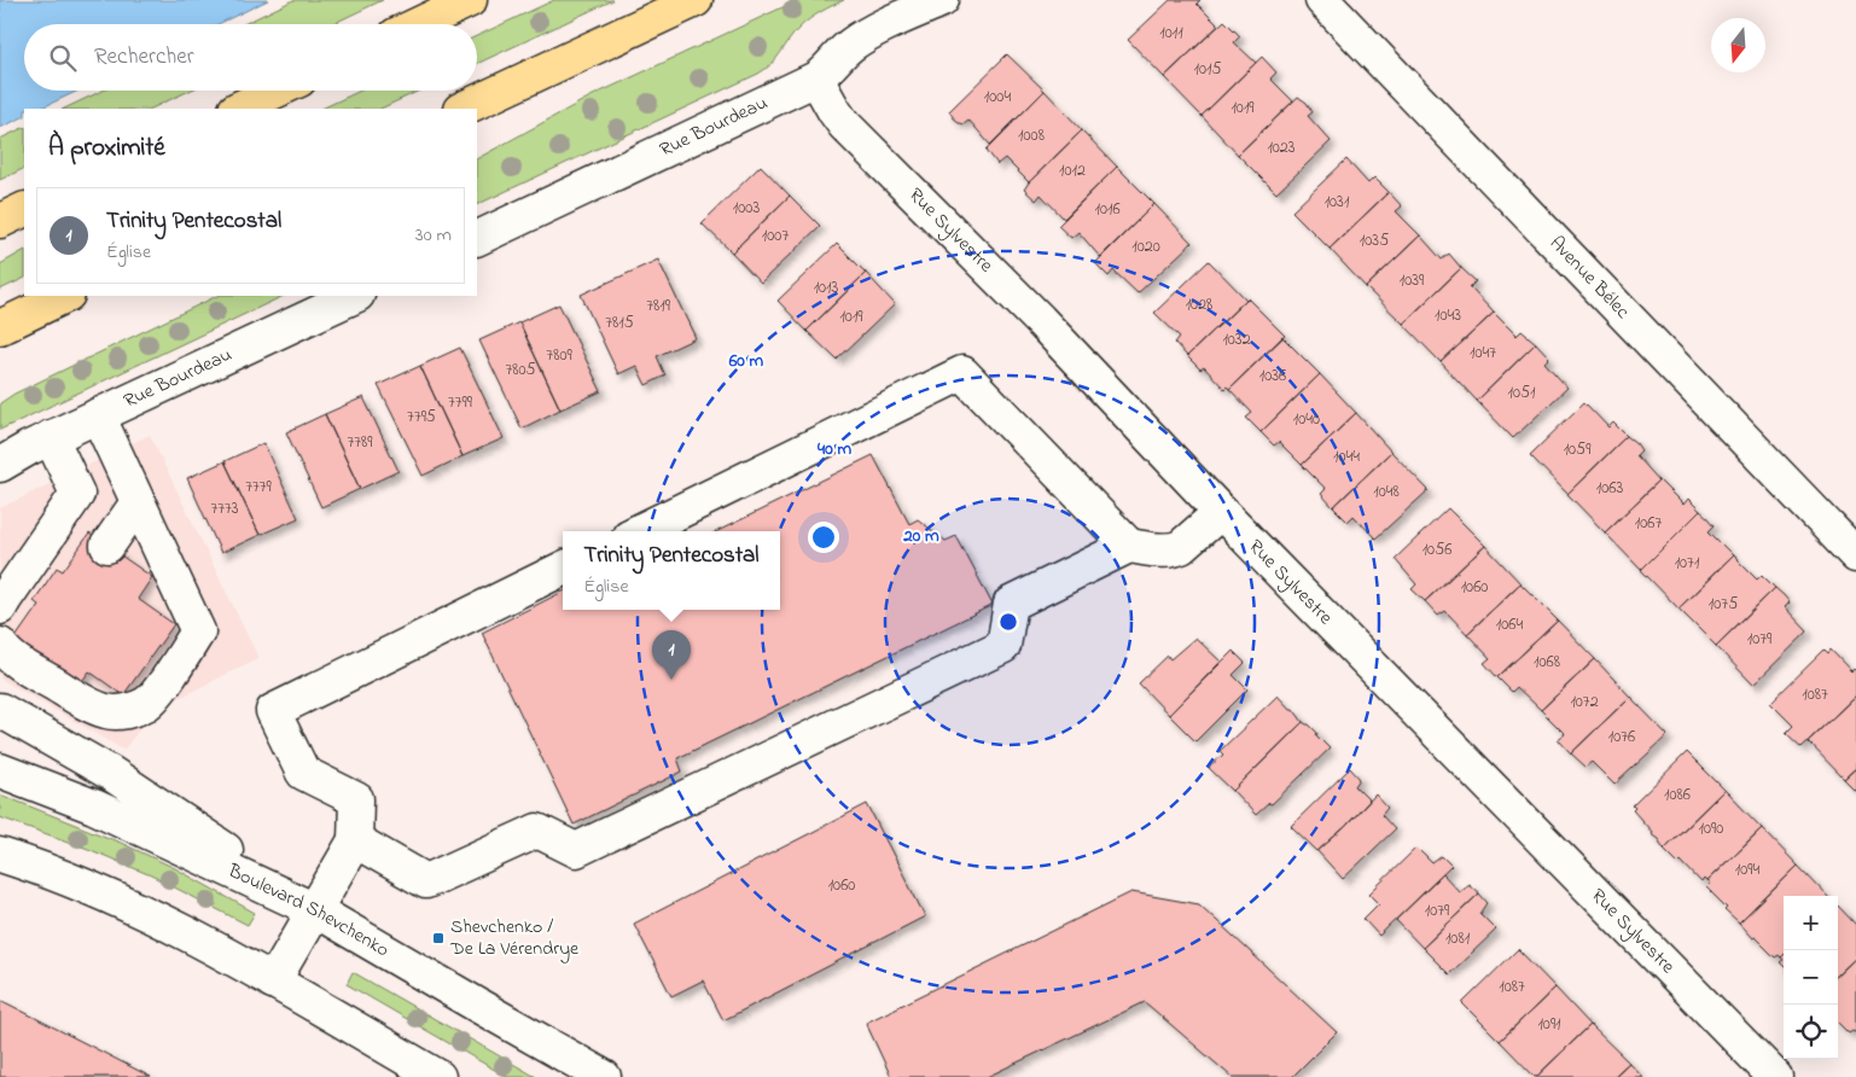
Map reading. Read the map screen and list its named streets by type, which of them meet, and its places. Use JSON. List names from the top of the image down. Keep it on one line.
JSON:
{"streets":{"street":["Rue Bourdeau","Rue Sylvestre","Avenue Bélec","Boulevard Shevchenko"]},"crossings":[["Rue Bourdeau","Rue Sylvestre"]],"places":{"transit":["Shevchenko / De La Vérendrye"]},"house_numbers":["1011","1015","1004","1019","1008","1023","1012","1031","1003","1016","1007","1035","1020","1039","1013","1028","7819","1043","1019","7815","1032","1047","7809","7805","1036","1051","7799","7795","1040","7789","1059","1044","7779","1063","1048","7773","1067","1056","1071","1060","1075","1064","1079","1068","1087","1072","1076","1086","1090","1094","1060","1079","1081","1087","1091"],"north":"bottom","page":{"search":"Rechercher","heading":"À proximité","list":[{"mark":"1","name":"Trinity Pentecostal","note":"Église","value":"30 m"}],"popup":["Trinity Pentecostal","Église"],"pins":"1","map_buttons":["+","−"]},"rings":["60 m","40 m","20 m"]}
